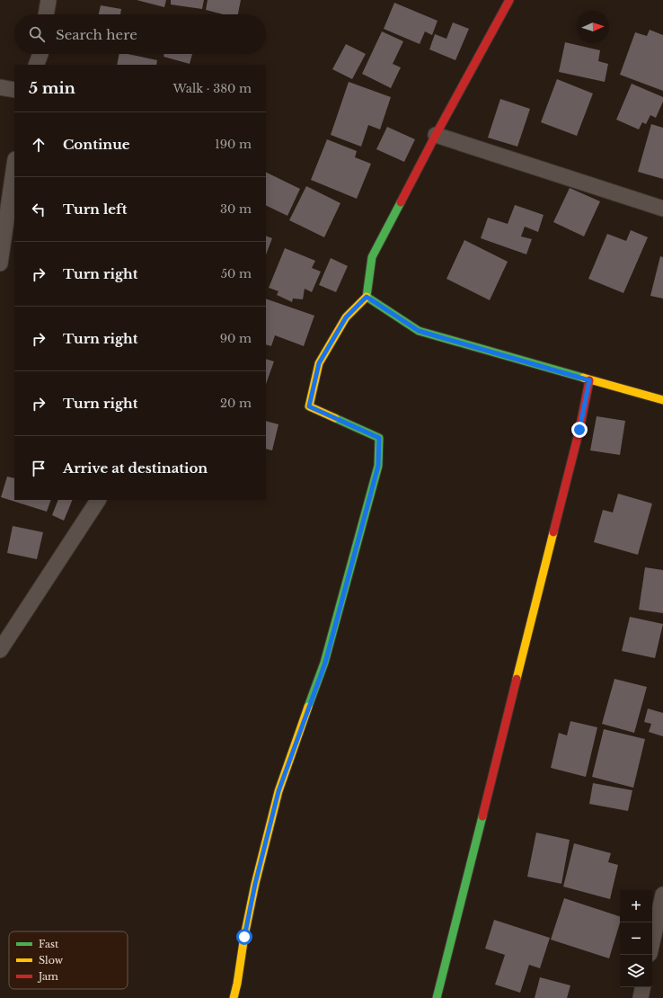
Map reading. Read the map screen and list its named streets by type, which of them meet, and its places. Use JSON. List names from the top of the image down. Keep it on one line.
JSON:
{"legend":["Fast","Slow","Jam"],"north":"right","page":{"search":"Search here","heading":["5 min","Walk · 380 m"],"list":[["Continue","190 m"],["Turn left","30 m"],["Turn right","50 m"],["Turn right","90 m"],["Turn right","20 m"],"Arrive at destination"],"map_buttons":["+","−"]}}
